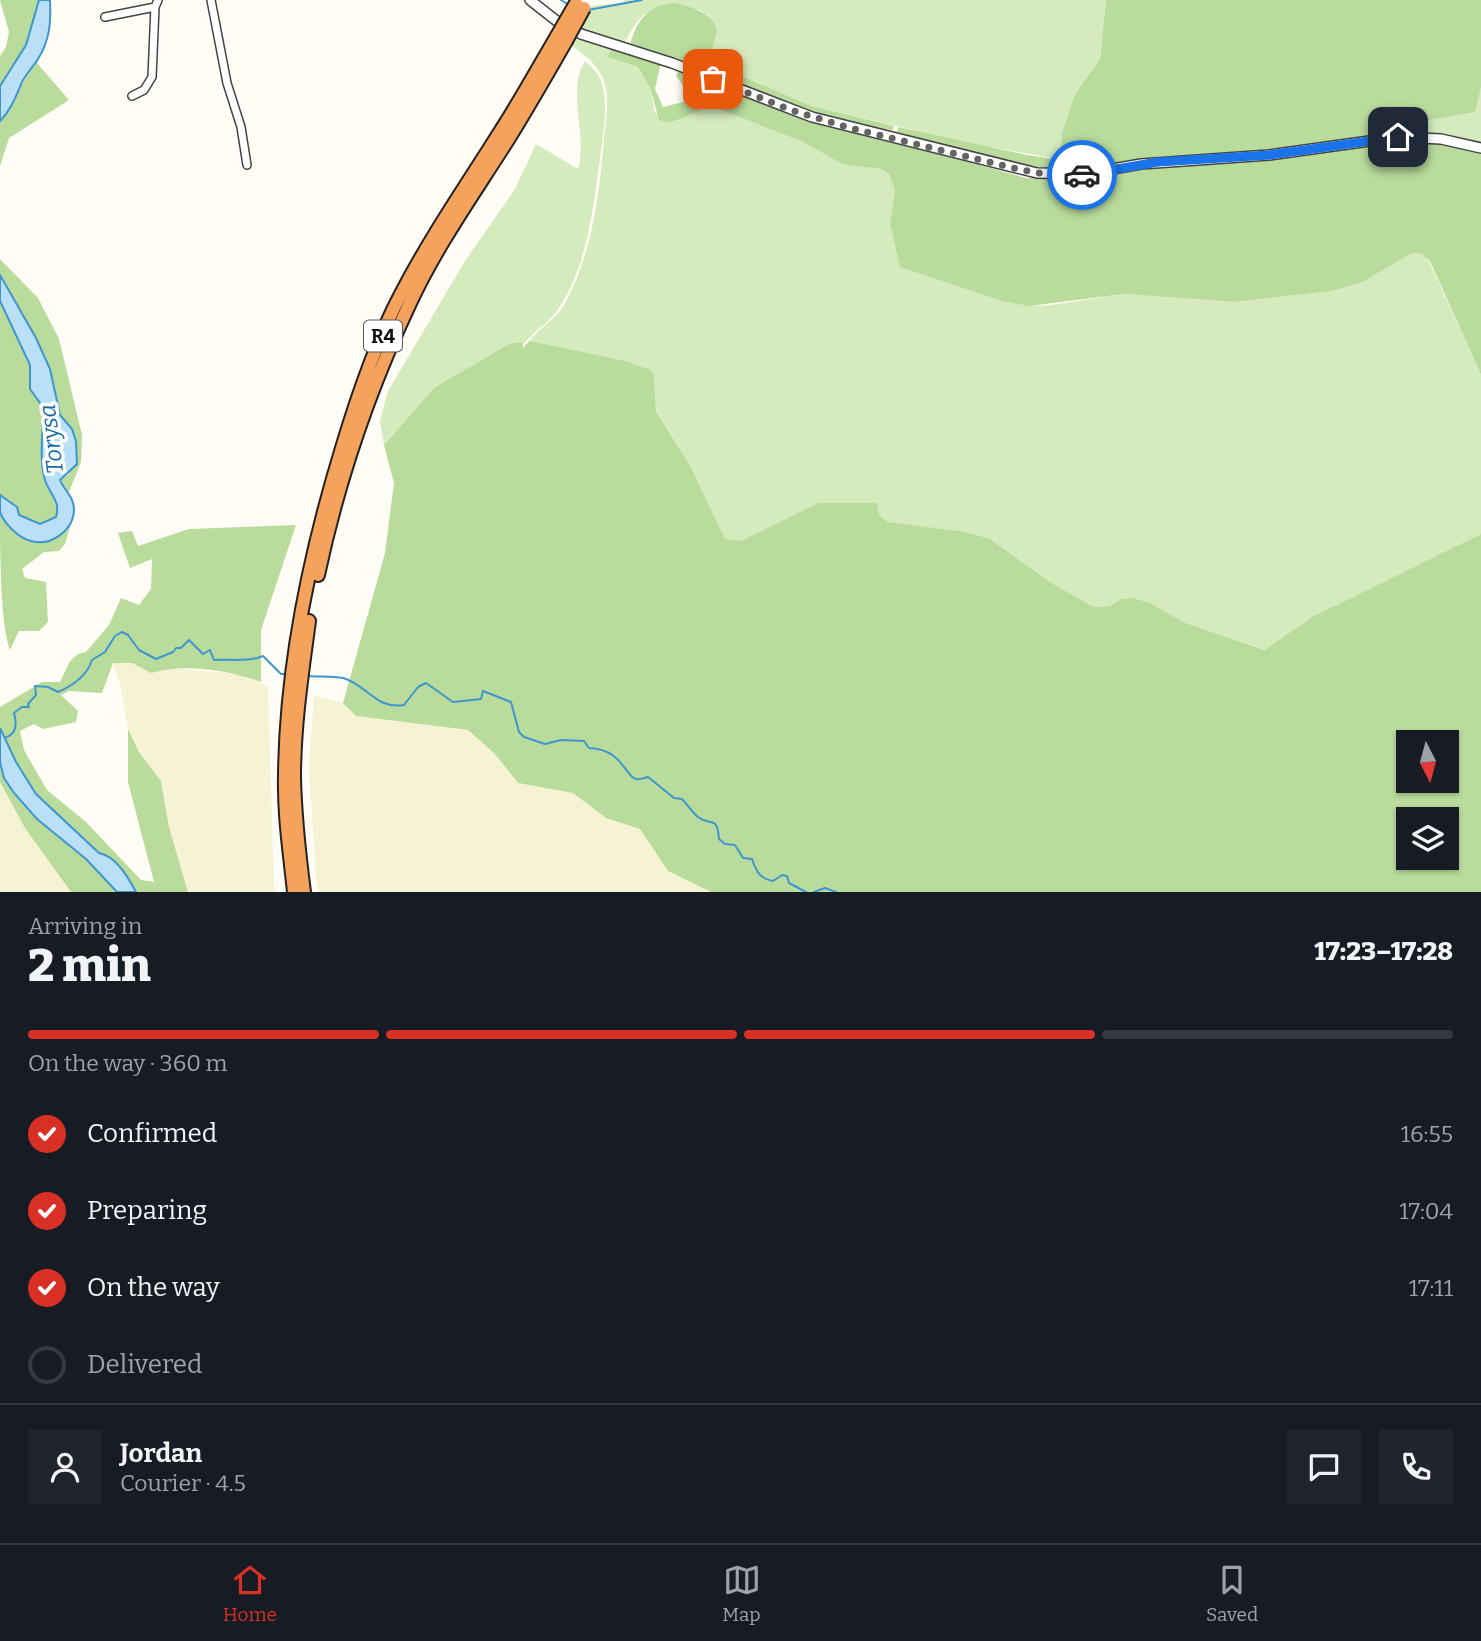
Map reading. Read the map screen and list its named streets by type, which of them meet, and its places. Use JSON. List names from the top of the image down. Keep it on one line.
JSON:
{"streets":{"highway":["R4"]},"water":["Torysa"],"north":"bottom","page":{"heading":["2 min","Arriving in","17:23–17:28"],"panel":["Jordan","Courier · 4.5"],"bar":"On the way · 360 m","list":[["Confirmed","16:55"],["Preparing","17:04"],["On the way","17:11"],"Delivered"],"tabs":["Home","Map","Saved"]}}
